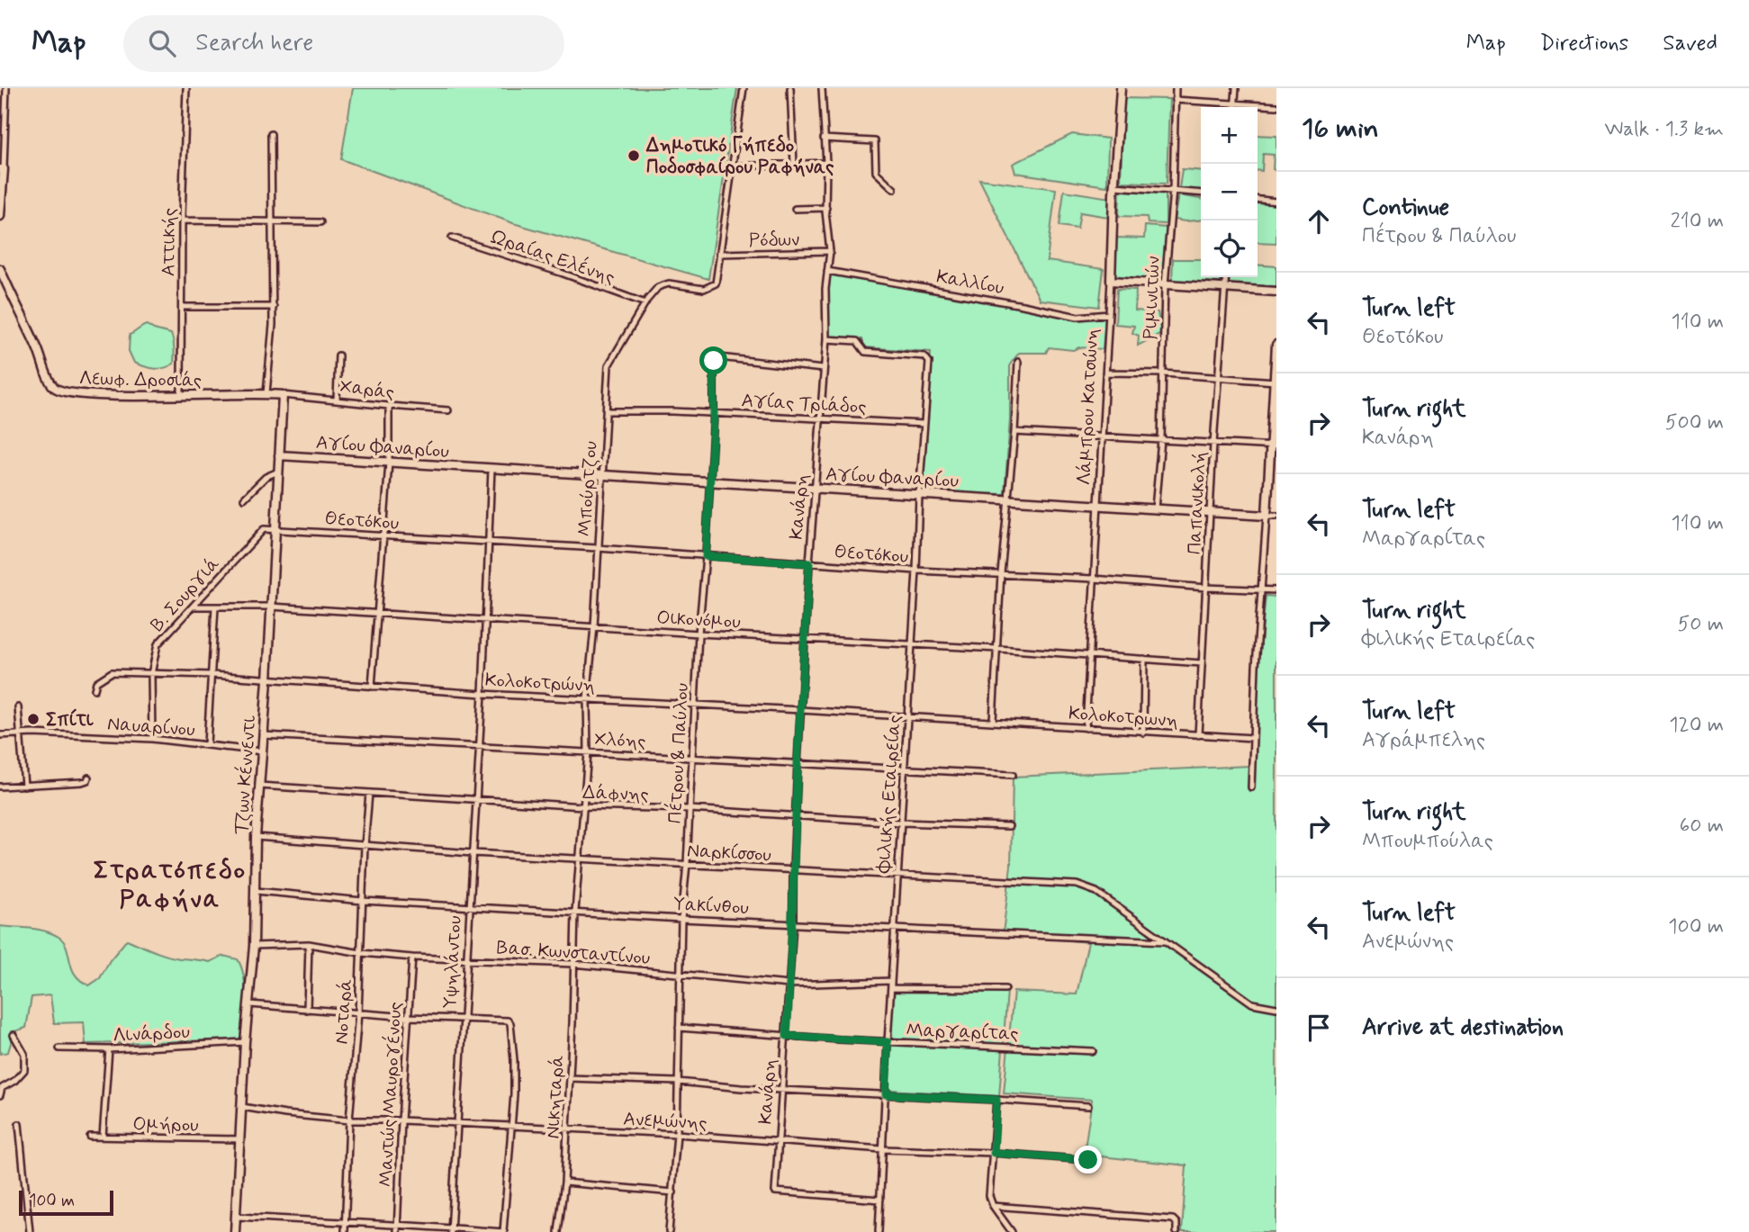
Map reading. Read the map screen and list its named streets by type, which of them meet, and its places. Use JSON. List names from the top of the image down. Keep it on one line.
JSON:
{"streets":{"street":["Ρόδων","Αττικής","Ωραίας Ελένης","Καλλίου","Ριμινιτών","Λεωφ. Δροσιάς","Χαράς","Αγίας Τριάδος","Λάμπρου Κατσώνη","Αγίου Φαναρίου","Μπούρτζου","Παπανικολή","Κανάρη","Θεοτόκου","Β. Σουργιά","Οικονόμου","Κολοκοτρώνη","Κολοκοτρωνη","Ναυαρίνου","Χλόης","Πέτρου & Παύλου","Τζων Κέννεντι","Δάφνης","Φιλικής Εταιρείας","Ναρκίσσου","Υακίνθου","Βασ. Κωνσταντίνου","Υψηλάντου","Νοταρά","Μαργαρίτας","Λινάρδου","Μαντώς Μαυρογένους","Νικηταρά","Ανεμώνης","Ομήρου"]},"crossings":[["Ρόδων","Μπούρτζου"],["Ρόδων","Κανάρη"],["Αττικής","Λεωφ. Δροσιάς"],["Ωραίας Ελένης","Μπούρτζου"],["Καλλίου","Λάμπρου Κατσώνη"],["Καλλίου","Κανάρη"],["Ριμινιτών","Αγίου Φαναρίου"],["Λεωφ. Δροσιάς","Χαράς"],["Λεωφ. Δροσιάς","Τζων Κέννεντι"],["Χαράς","Τζων Κέννεντι"],["Αγίας Τριάδος","Μπούρτζου"],["Αγίας Τριάδος","Κανάρη"],["Αγίας Τριάδος","Πέτρου & Παύλου"],["Αγίας Τριάδος","Φιλικής Εταιρείας"],["Λάμπρου Κατσώνη","Αγίου Φαναρίου"],["Λάμπρου Κατσώνη","Θεοτόκου"],["Λάμπρου Κατσώνη","Οικονόμου"],["Λάμπρου Κατσώνη","Κολοκοτρωνη"],["Αγίου Φαναρίου","Μπούρτζου"],["Αγίου Φαναρίου","Παπανικολή"],["Αγίου Φαναρίου","Κανάρη"],["Αγίου Φαναρίου","Πέτρου & Παύλου"],["Αγίου Φαναρίου","Τζων Κέννεντι"],["Αγίου Φαναρίου","Φιλικής Εταιρείας"],["Αγίου Φαναρίου","Υψηλάντου"],["Μπούρτζου","Θεοτόκου"],["Μπούρτζου","Οικονόμου"],["Μπούρτζου","Κολοκοτρώνη"],["Μπούρτζου","Χλόης"],["Μπούρτζου","Δάφνης"],["Μπούρτζου","Ναρκίσσου"],["Μπούρτζου","Υακίνθου"],["Μπούρτζου","Βασ. Κωνσταντίνου"],["Μπούρτζου","Νικηταρά"],["Παπανικολή","Θεοτόκου"],["Παπανικολή","Οικονόμου"],["Παπανικολή","Κολοκοτρωνη"],["Κανάρη","Θεοτόκου"],["Κανάρη","Οικονόμου"],["Κανάρη","Κολοκοτρώνη"],["Κανάρη","Χλόης"],["Κανάρη","Πέτρου & Παύλου"],["Κανάρη","Δάφνης"],["Κανάρη","Φιλικής Εταιρείας"],["Κανάρη","Ναρκίσσου"],["Κανάρη","Υακίνθου"],["Κανάρη","Βασ. Κωνσταντίνου"],["Κανάρη","Μαργαρίτας"],["Κανάρη","Ανεμώνης"],["Θεοτόκου","Β. Σουργιά"],["Θεοτόκου","Πέτρου & Παύλου"],["Θεοτόκου","Τζων Κέννεντι"],["Θεοτόκου","Φιλικής Εταιρείας"],["Θεοτόκου","Υψηλάντου"],["Β. Σουργιά","Οικονόμου"],["Β. Σουργιά","Κολοκοτρώνη"],["Β. Σουργιά","Ναυαρίνου"],["Β. Σουργιά","Τζων Κέννεντι"],["Οικονόμου","Πέτρου & Παύλου"],["Οικονόμου","Τζων Κέννεντι"],["Οικονόμου","Φιλικής Εταιρείας"],["Οικονόμου","Υψηλάντου"],["Κολοκοτρώνη","Κολοκοτρωνη"],["Κολοκοτρώνη","Πέτρου & Παύλου"],["Κολοκοτρώνη","Τζων Κέννεντι"],["Κολοκοτρώνη","Φιλικής Εταιρείας"],["Κολοκοτρώνη","Υψηλάντου"],["Ναυαρίνου","Τζων Κέννεντι"],["Χλόης","Πέτρου & Παύλου"],["Χλόης","Τζων Κέννεντι"],["Χλόης","Φιλικής Εταιρείας"],["Χλόης","Υψηλάντου"],["Πέτρου & Παύλου","Δάφνης"],["Πέτρου & Παύλου","Ναρκίσσου"],["Πέτρου & Παύλου","Υακίνθου"],["Πέτρου & Παύλου","Βασ. Κωνσταντίνου"],["Πέτρου & Παύλου","Μαργαρίτας"],["Πέτρου & Παύλου","Ανεμώνης"],["Τζων Κέννεντι","Δάφνης"],["Τζων Κέννεντι","Ναρκίσσου"],["Τζων Κέννεντι","Υακίνθου"],["Τζων Κέννεντι","Βασ. Κωνσταντίνου"],["Τζων Κέννεντι","Λινάρδου"],["Τζων Κέννεντι","Ανεμώνης"],["Τζων Κέννεντι","Ομήρου"],["Δάφνης","Φιλικής Εταιρείας"],["Δάφνης","Υψηλάντου"],["Δάφνης","Νοταρά"],["Φιλικής Εταιρείας","Ναρκίσσου"],["Φιλικής Εταιρείας","Υακίνθου"],["Φιλικής Εταιρείας","Βασ. Κωνσταντίνου"],["Φιλικής Εταιρείας","Μαργαρίτας"],["Φιλικής Εταιρείας","Ανεμώνης"],["Ναρκίσσου","Υακίνθου"],["Ναρκίσσου","Υψηλάντου"],["Ναρκίσσου","Νοταρά"],["Υακίνθου","Υψηλάντου"],["Υακίνθου","Νοταρά"],["Βασ. Κωνσταντίνου","Υψηλάντου"],["Βασ. Κωνσταντίνου","Νοταρά"],["Βασ. Κωνσταντίνου","Μαντώς Μαυρογένους"],["Βασ. Κωνσταντίνου","Νικηταρά"],["Υψηλάντου","Ανεμώνης"],["Νοταρά","Ανεμώνης"],["Μαντώς Μαυρογένους","Ανεμώνης"],["Νικηταρά","Ανεμώνης"]],"districts":["Στρατόπεδο Ραφήνα"],"places":["Δημοτικό Γήπεδο Ποδοσφαίρου Ραφήνας","Σπίτι"],"scale_bar":"100 m","page":{"header":"Map","search":"Search here","nav":["Map","Directions","Saved"],"heading":["16 min","Walk · 1.3 km"],"map_buttons":["+","−"],"list":[["Continue","Πέτρου & Παύλου","210 m"],["Turn left","Θεοτόκου","110 m"],["Turn right","Κανάρη","500 m"],["Turn left","Μαργαρίτας","110 m"],["Turn right","Φιλικής Εταιρείας","50 m"],["Turn left","Αγράμπελης","120 m"],["Turn right","Μπουμπούλας","60 m"],["Turn left","Ανεμώνης","100 m"],"Arrive at destination"],"scale":"100 m"}}
